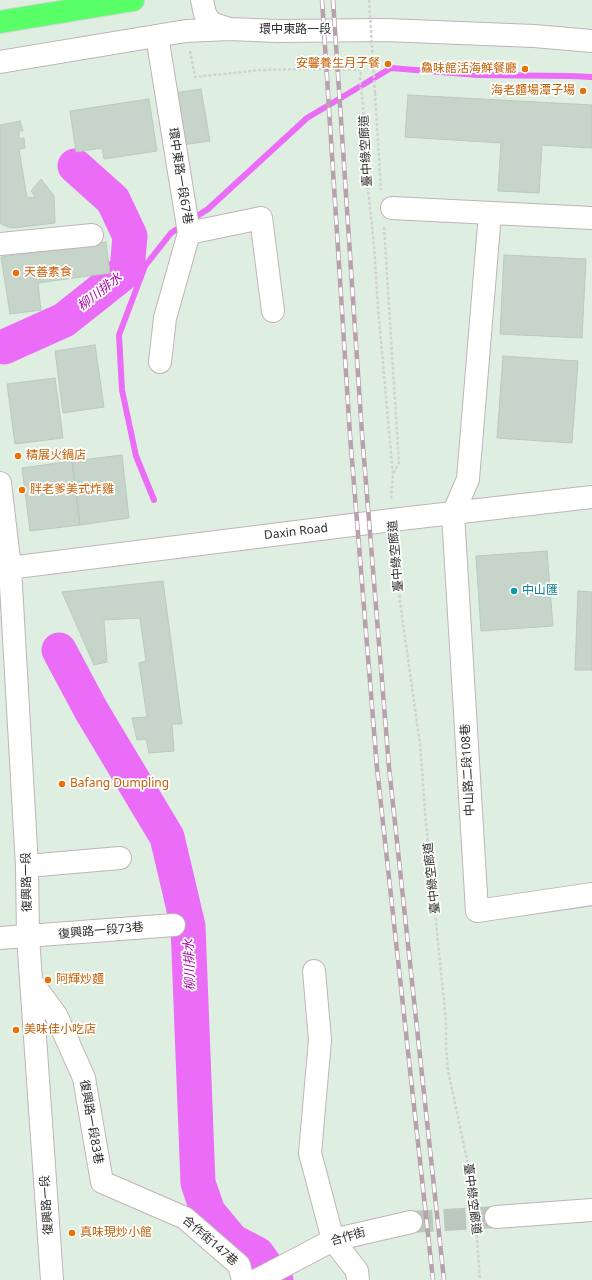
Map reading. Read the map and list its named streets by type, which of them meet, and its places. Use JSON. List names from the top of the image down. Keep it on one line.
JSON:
{"streets":{"street":["環中東路一段","環中東路一段67巷","Daxin Road","中山路二段108巷","復興路一段","復興路一段73巷","復興路一段83巷","合作街","合作街147巷"],"path":["臺中綠空廊道"]},"crossings":[["環中東路一段","臺中綠空廊道"],["環中東路一段","環中東路一段67巷"],["臺中綠空廊道","Daxin Road"],["Daxin Road","中山路二段108巷"],["Daxin Road","復興路一段"],["復興路一段","復興路一段73巷"],["復興路一段","復興路一段83巷"],["復興路一段83巷","合作街147巷"]],"water":["柳川排水"],"places":["安馨養生月子餐","鱻味館活海鮮餐廳","海老麵場潭子場","天善素食","精展火鍋店","胖老爹美式炸雞","中山匯","Bafang Dumpling","阿輝炒麵","美味佳小吃店","真味現炒小館"]}
